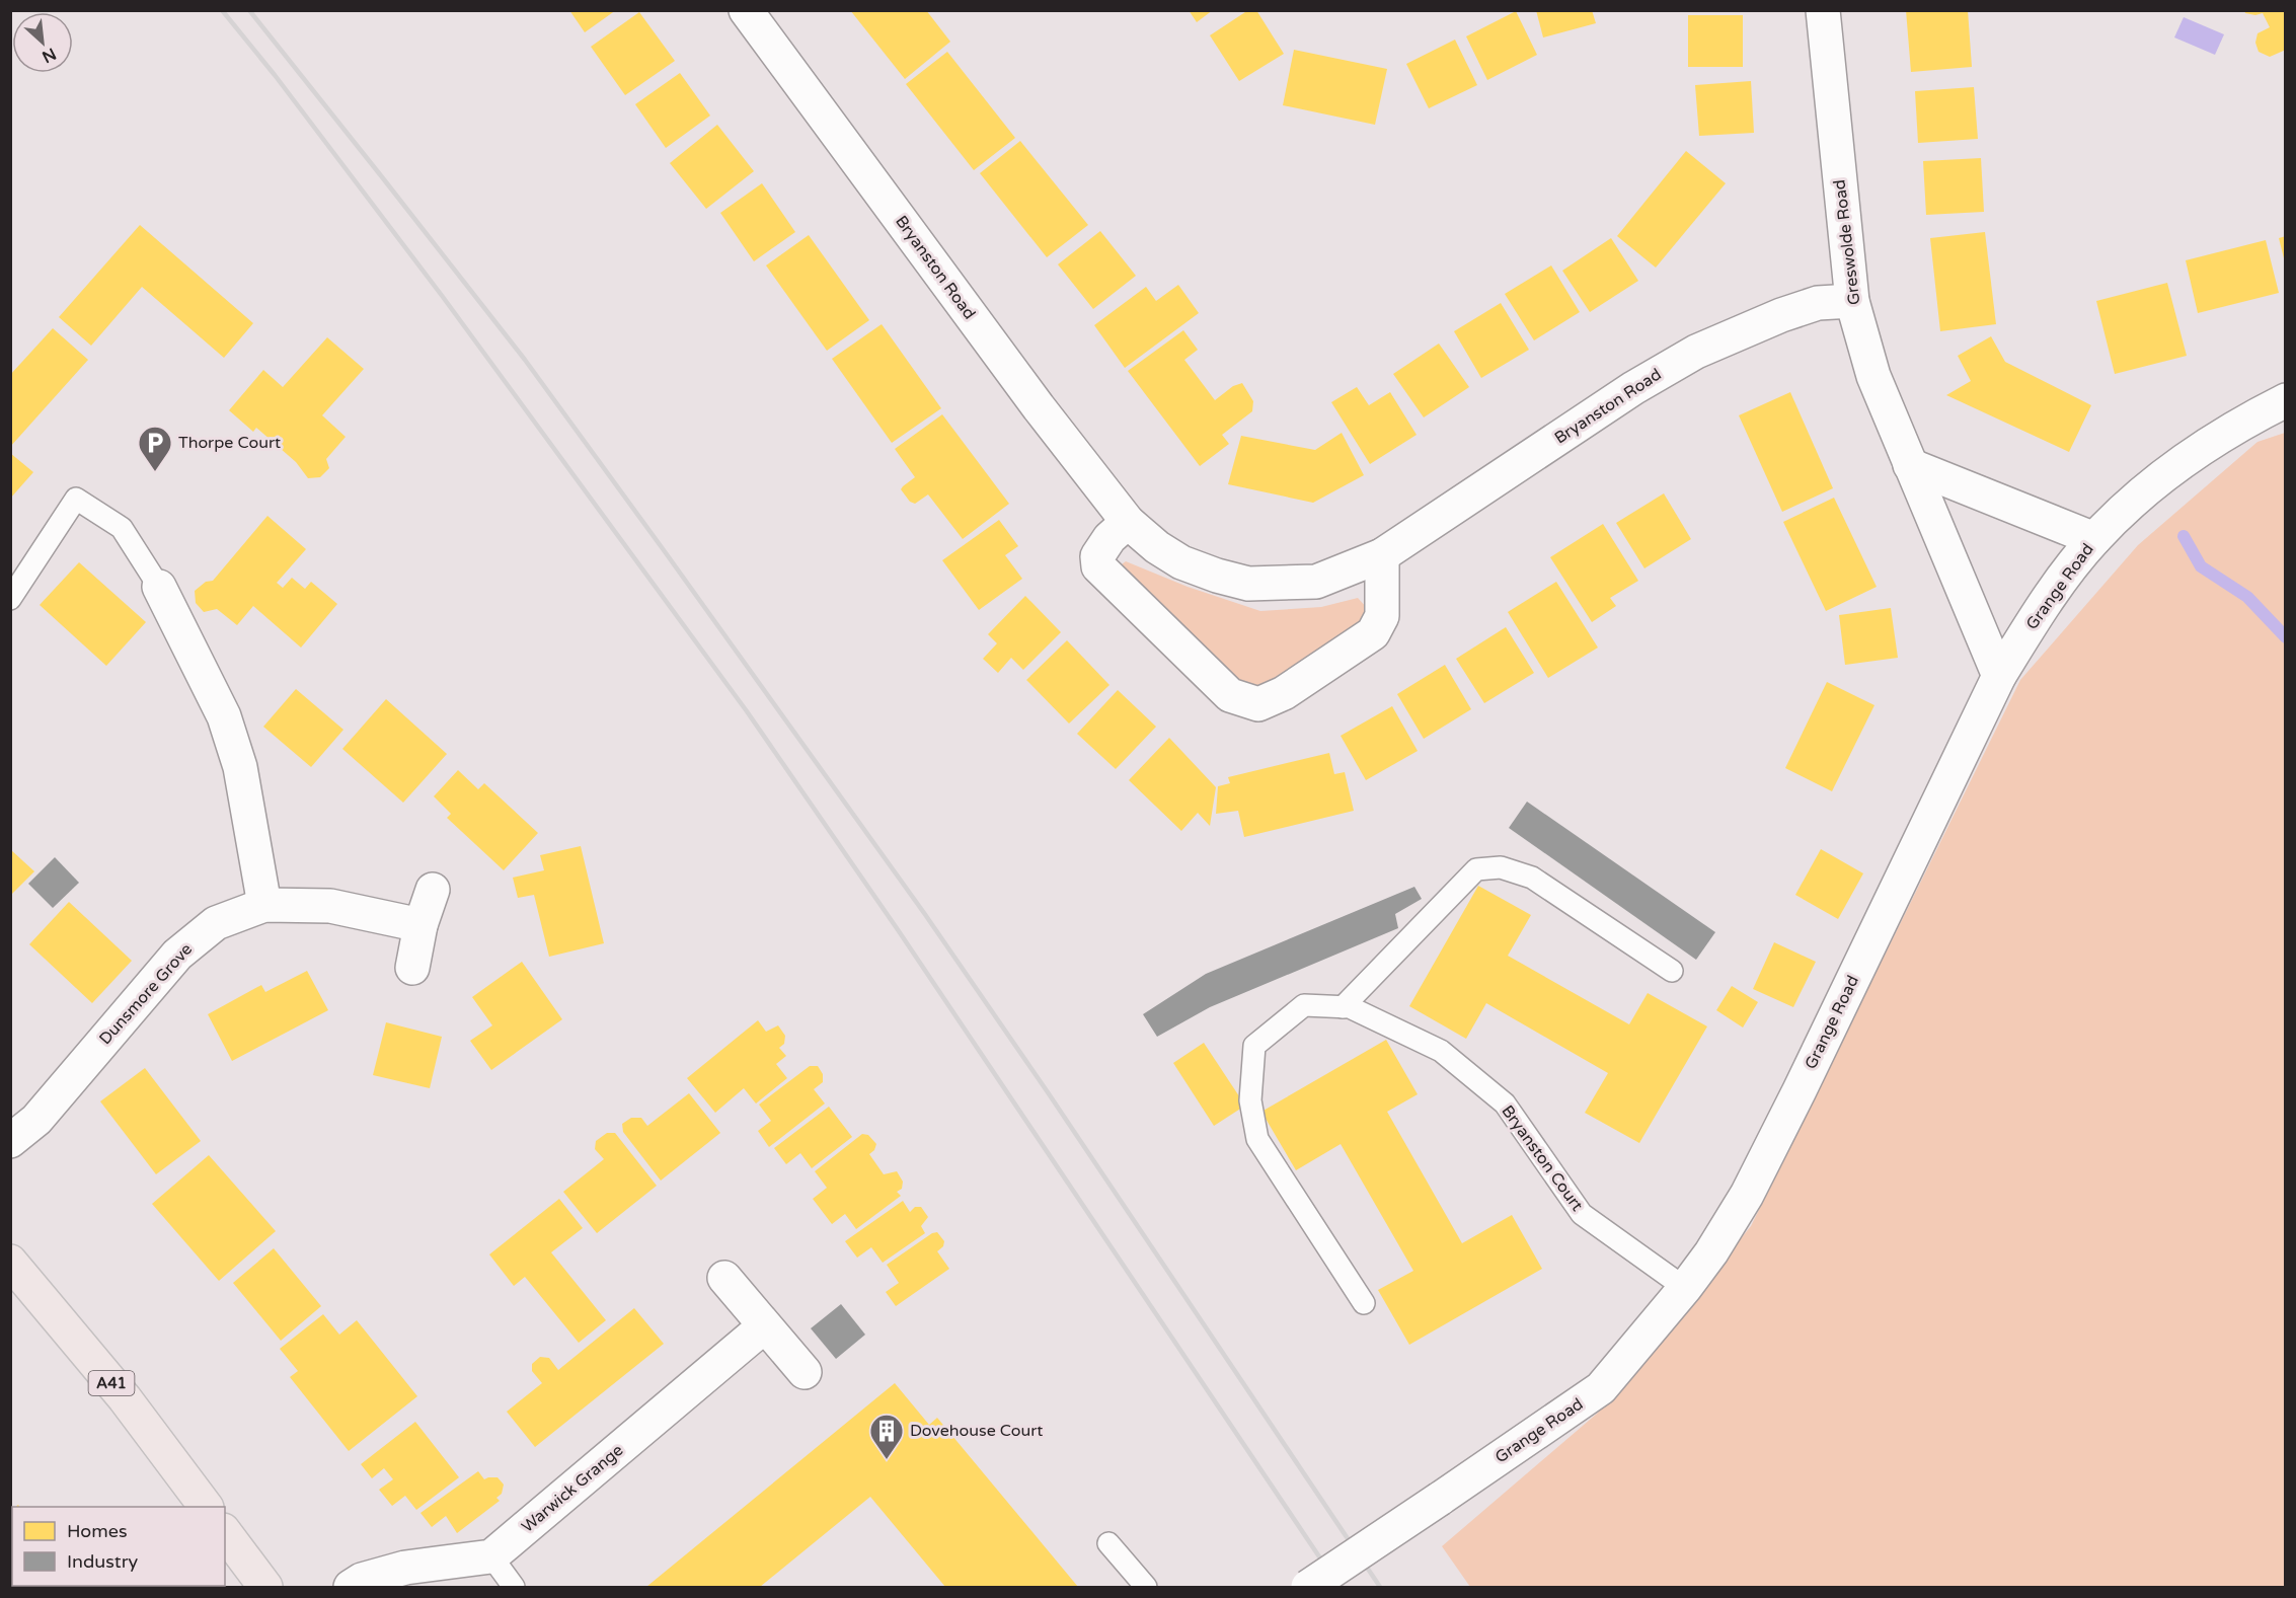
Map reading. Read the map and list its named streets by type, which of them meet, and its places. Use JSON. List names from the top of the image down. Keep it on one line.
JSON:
{"streets":{"highway":["A41"],"street":["Greswolde Road","Bryanston Road","Grange Road","Dunsmore Grove","Warwick Grange"],"lane":["Bryanston Court"]},"crossings":[["Greswolde Road","Bryanston Road"],["Greswolde Road","Grange Road"],["Grange Road","Bryanston Court"]],"places":{"parking":["Thorpe Court"],"building":["Dovehouse Court"]},"legend":["Homes","Industry"],"north":"bottom right"}
